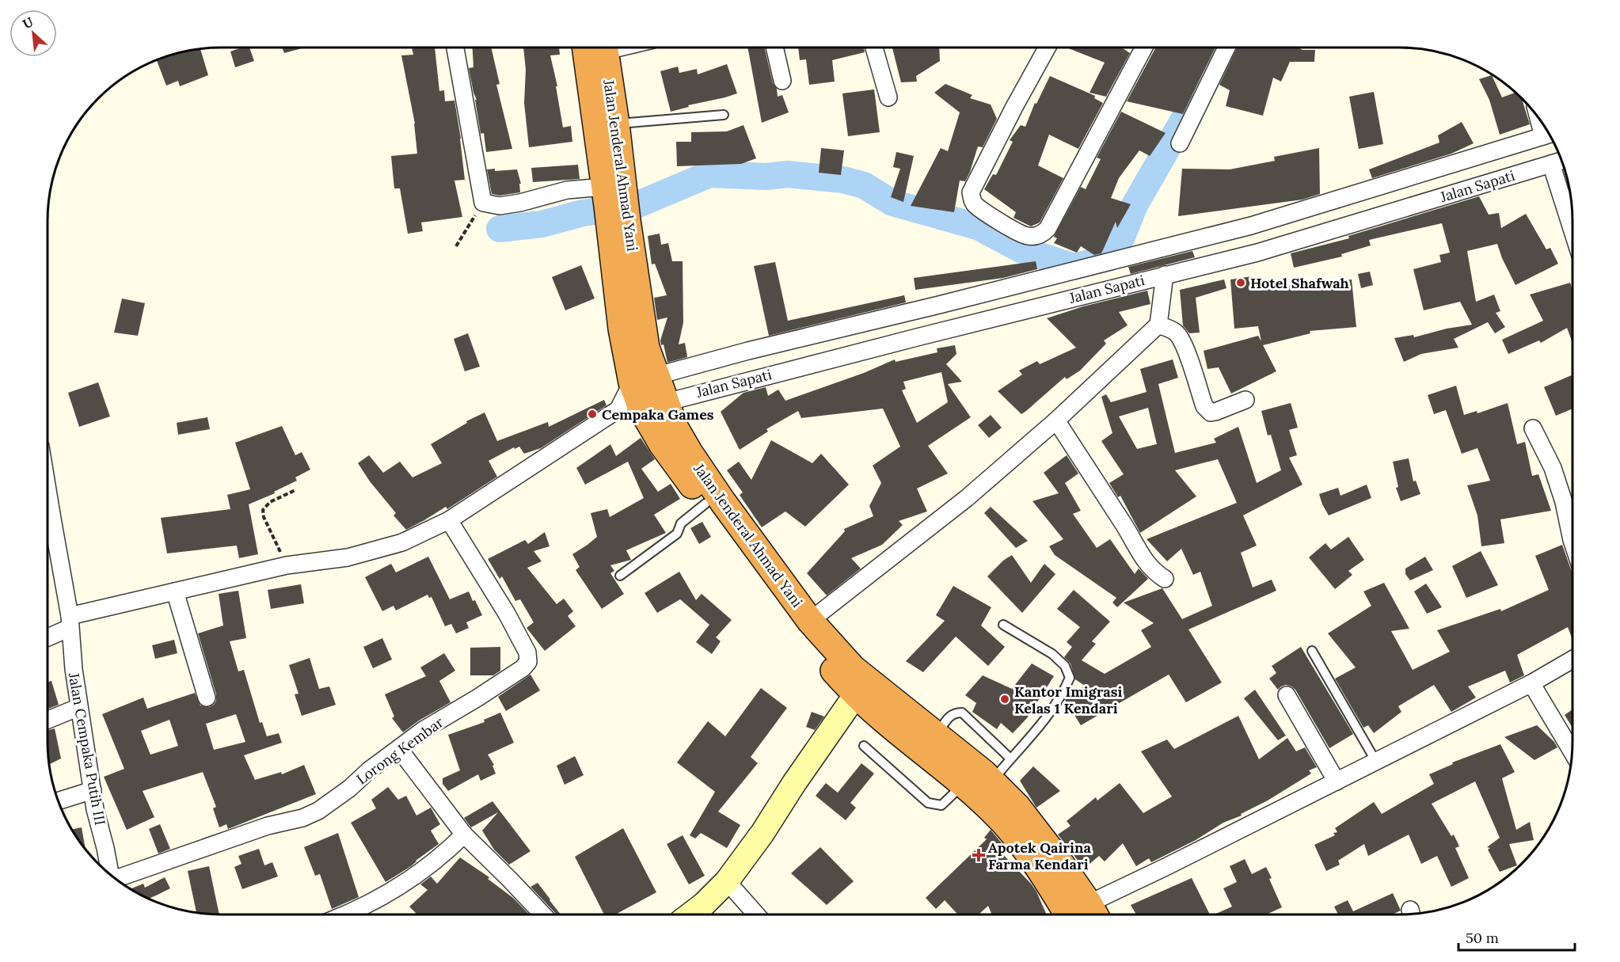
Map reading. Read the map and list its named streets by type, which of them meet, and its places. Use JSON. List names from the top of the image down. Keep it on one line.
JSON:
{"streets":{"highway":["Jalan Jenderal Ahmad Yani"],"street":["Jalan Sapati","Jalan Cempaka Putih III","Lorong Kembar"]},"crossings":[["Jalan Jenderal Ahmad Yani","Jalan Sapati"],["Jalan Sapati","Jalan Cempaka Putih III"],["Jalan Sapati","Lorong Kembar"]],"places":{"other":["Hotel Shafwah","Cempaka Games","Kantor Imigrasi Kelas 1 Kendari"],"health":["Apotek Qairina Farma Kendari"]},"scale_bar":"50 m","north":"top left"}
